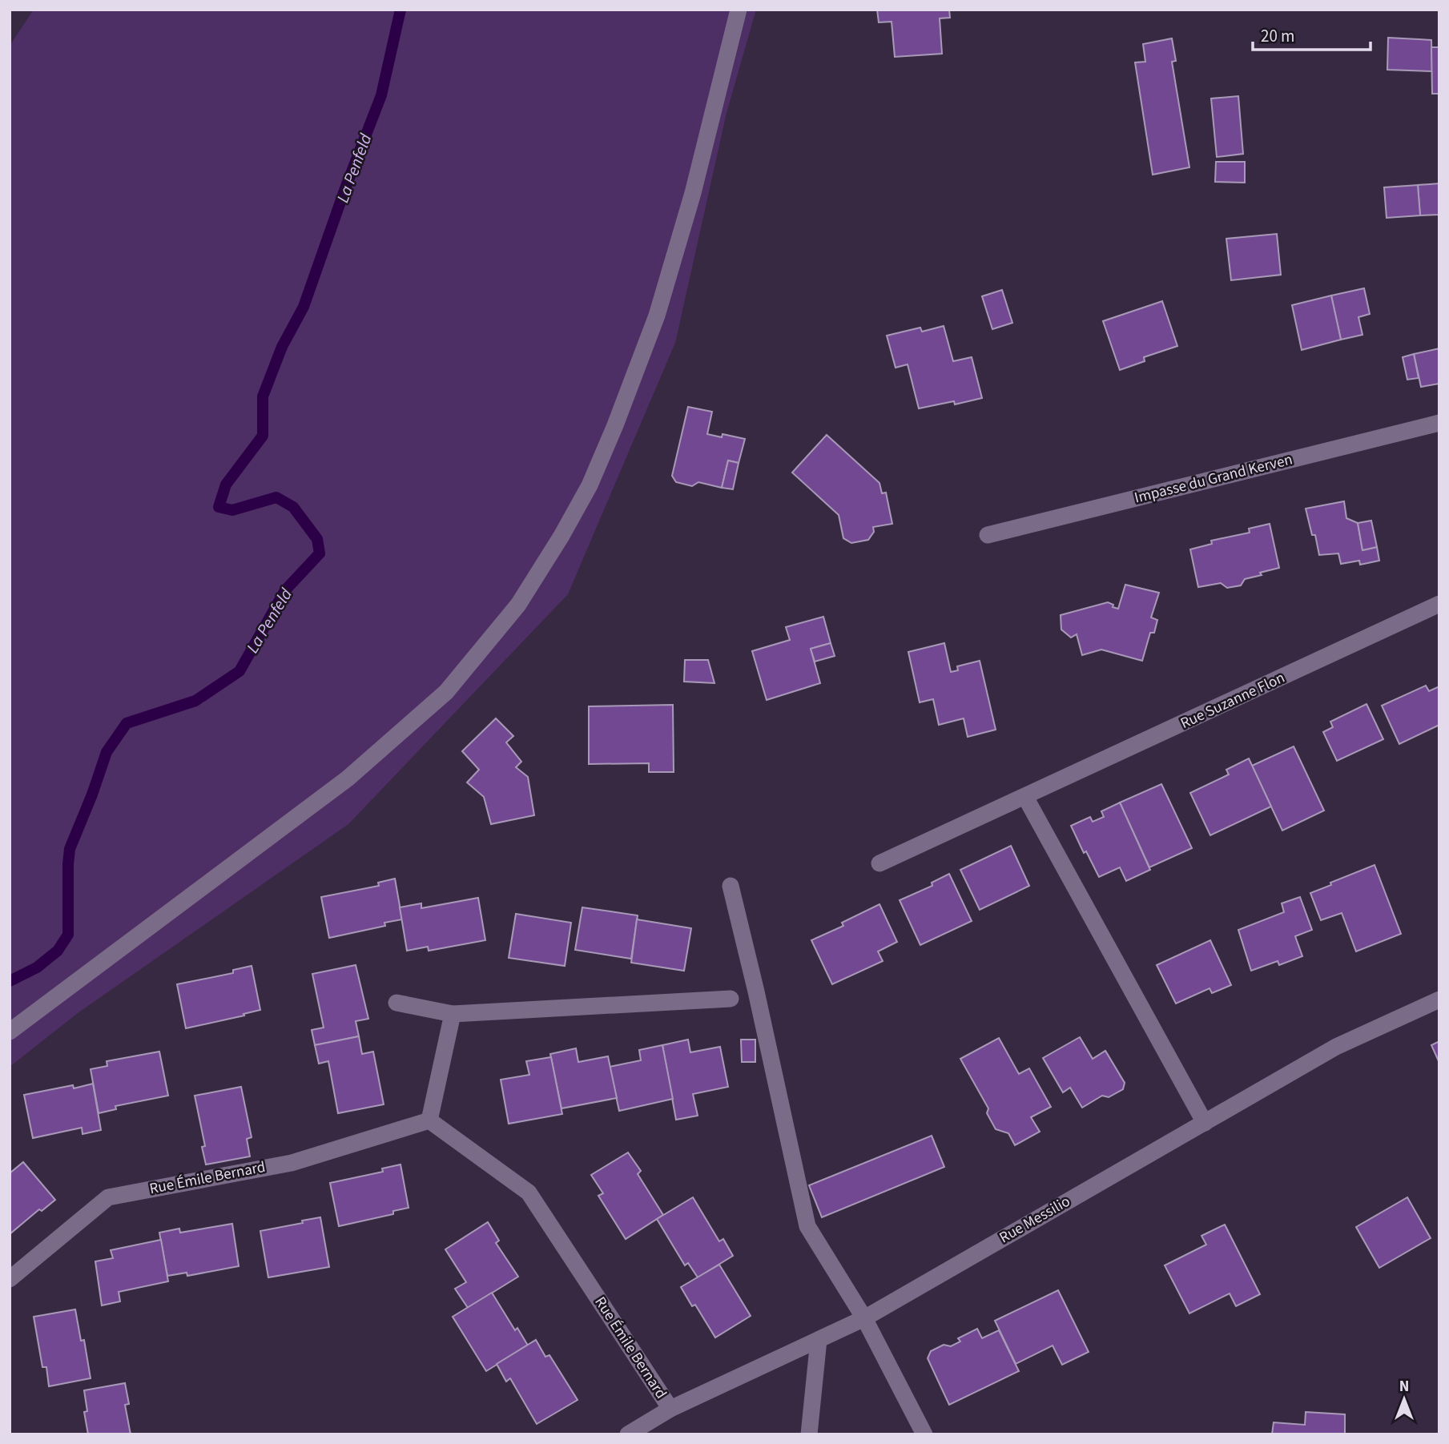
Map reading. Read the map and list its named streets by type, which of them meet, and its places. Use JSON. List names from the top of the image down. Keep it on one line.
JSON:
{"streets":{"street":["Impasse du Grand Kerven","Rue Suzanne Flon","Rue Émile Bernard","Rue Messilio"]},"crossings":[["Rue Émile Bernard","Rue Messilio"]],"water":["La Penfeld"],"scale_bar":"20 m","north":"top"}
